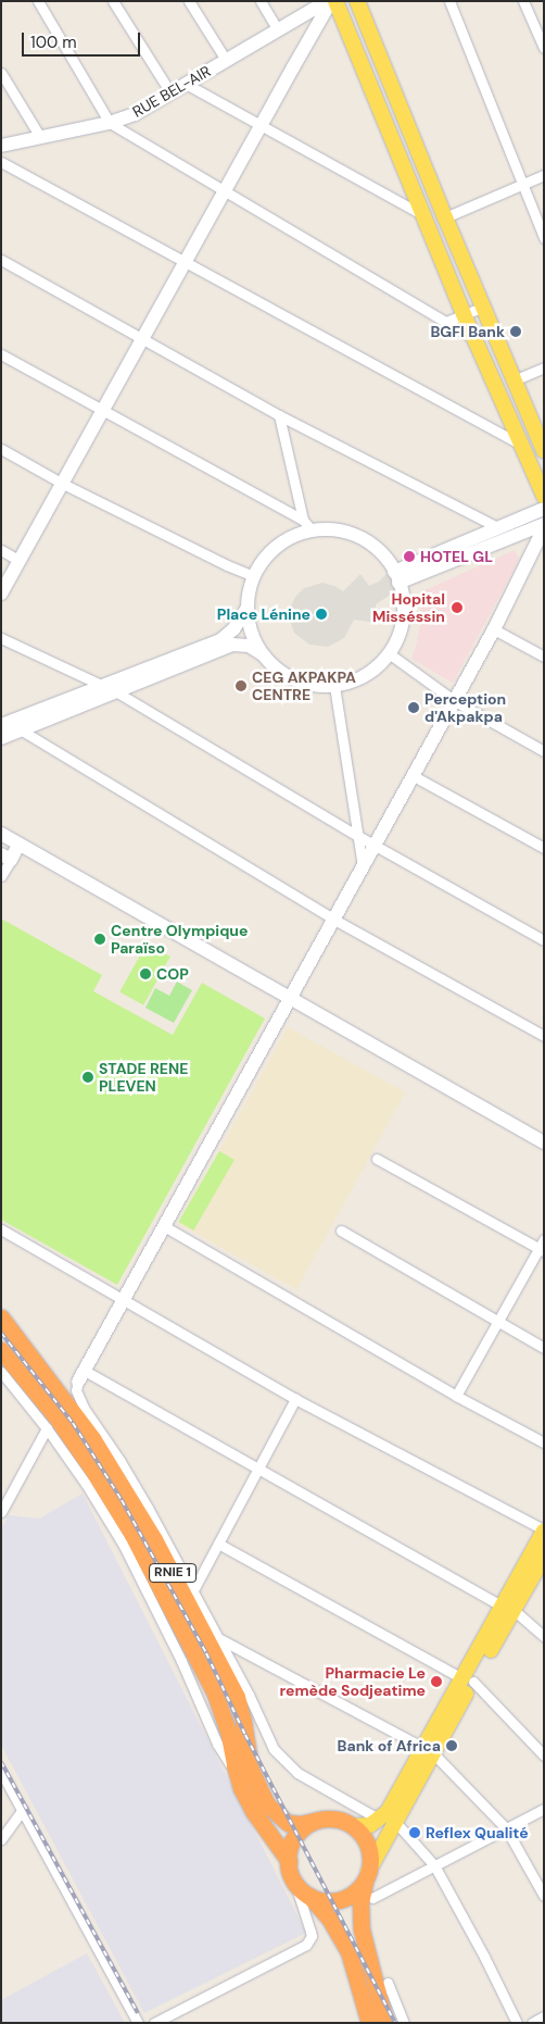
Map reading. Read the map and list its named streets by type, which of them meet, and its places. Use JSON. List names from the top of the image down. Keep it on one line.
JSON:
{"streets":{"highway":["RNIE 1"],"street":["RUE BEL-AIR"]},"places":["BGFI Bank","HOTEL GL","Hopital Misséssin","Place Lénine","CEG AKPAKPA CENTRE","Perception d'Akpakpa","Centre Olympique Paraïso","COP","STADE RENE PLEVEN","Pharmacie Le remède Sodjeatime","Bank of Africa","Reflex Qualité"],"scale_bar":"100 m"}
